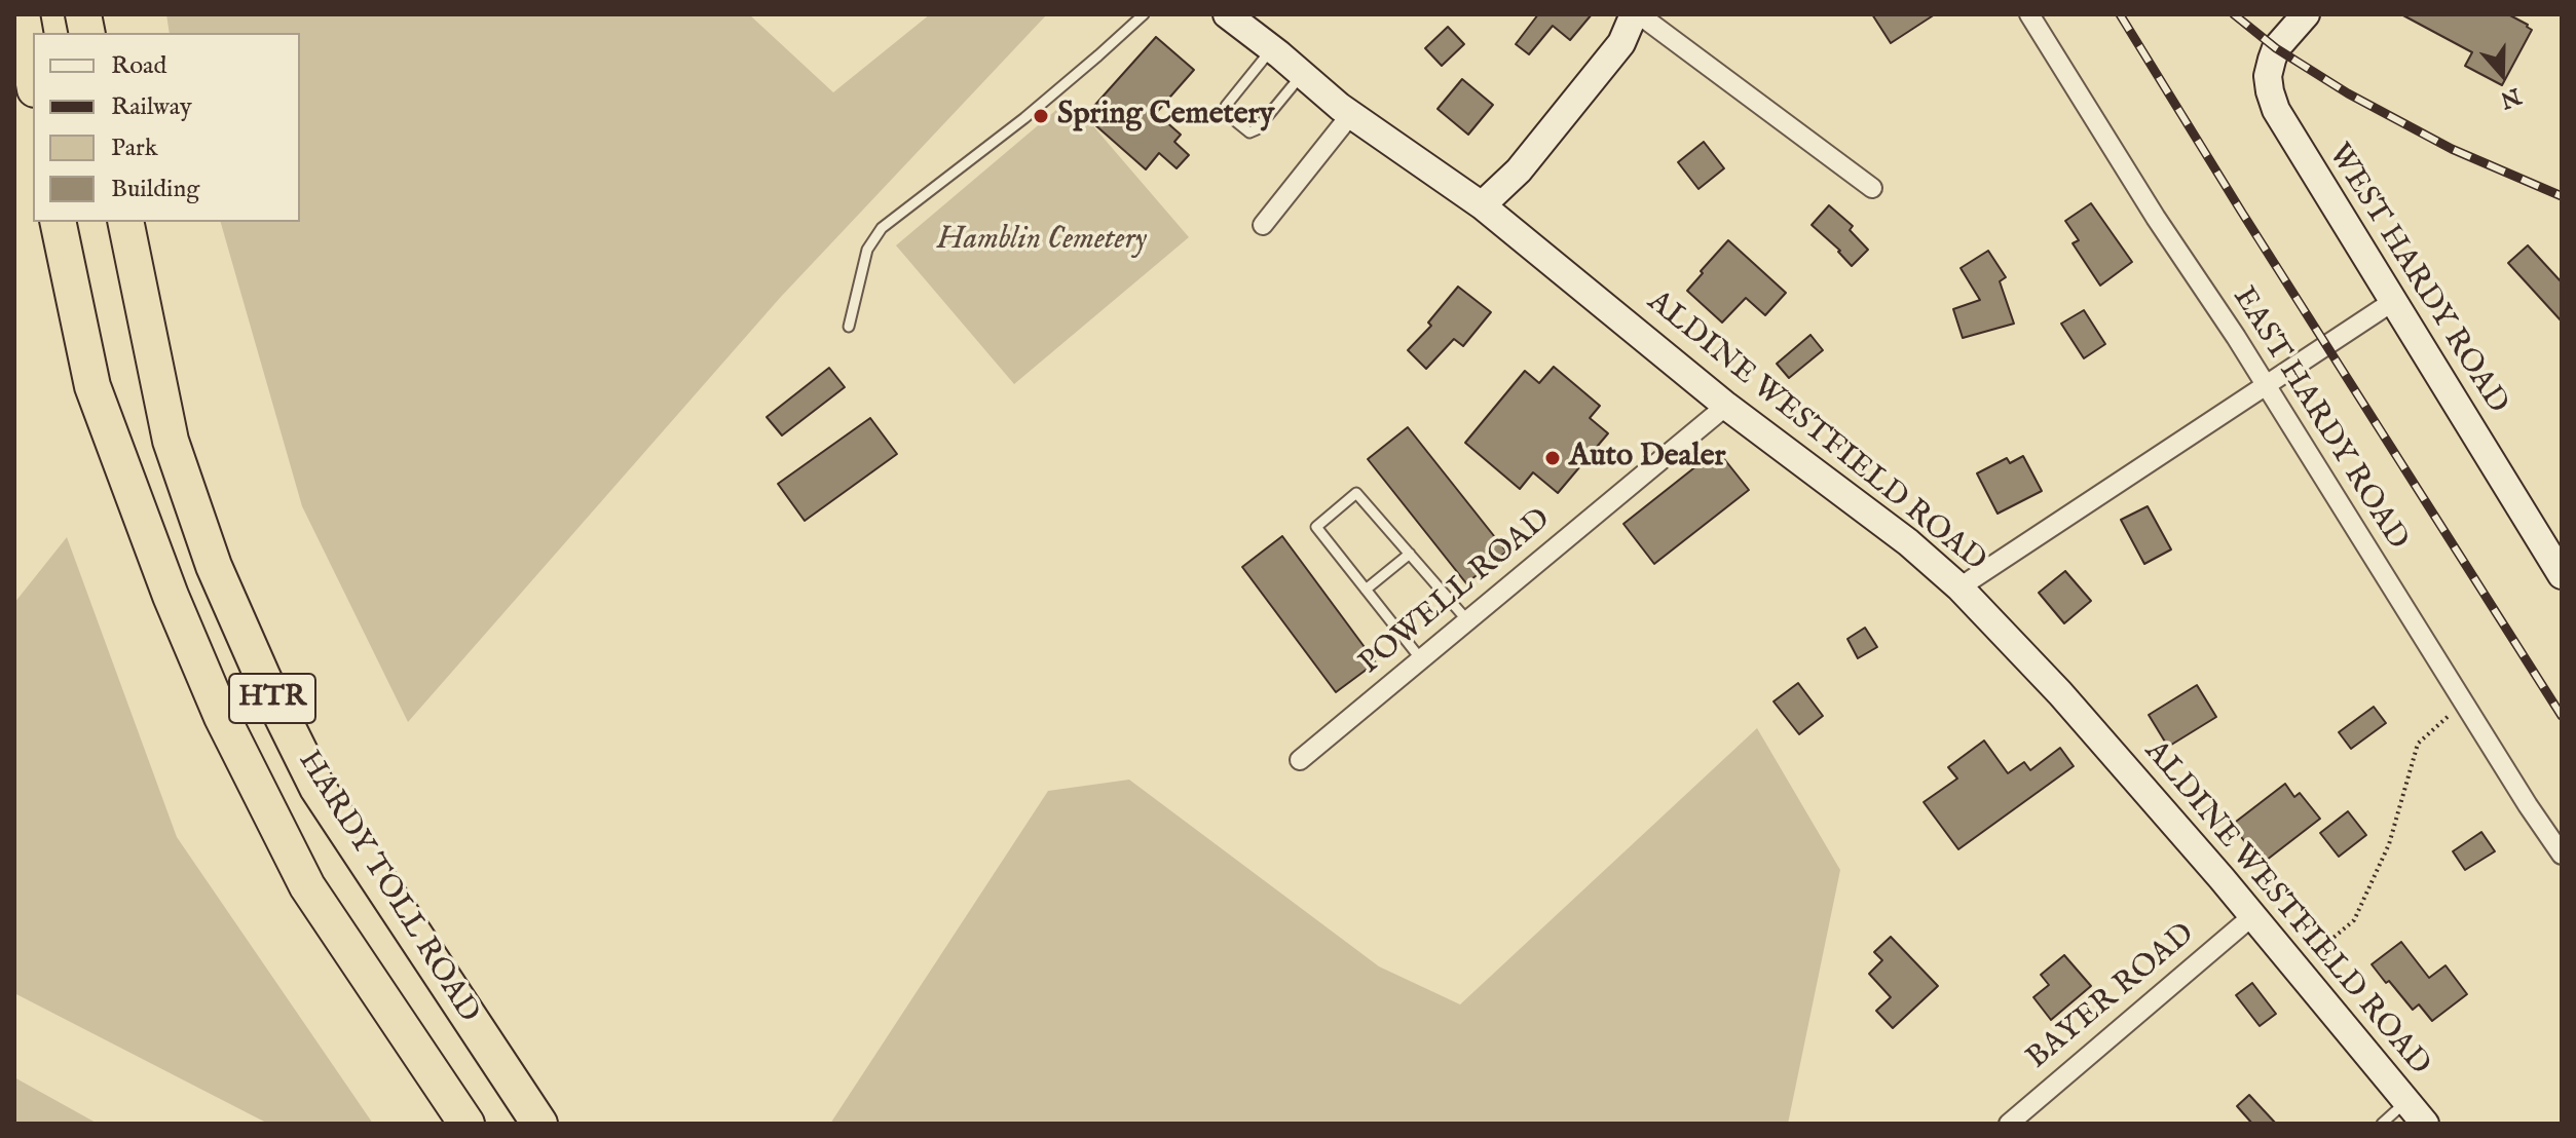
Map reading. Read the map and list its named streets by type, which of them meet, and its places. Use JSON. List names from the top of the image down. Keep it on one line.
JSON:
{"streets":{"highway":["HTR","HARDY TOLL ROAD"],"main road":["WEST HARDY ROAD","ALDINE WESTFIELD ROAD"],"street":["EAST HARDY ROAD","POWELL ROAD","BAYER ROAD"]},"crossings":[["ALDINE WESTFIELD ROAD","POWELL ROAD"],["ALDINE WESTFIELD ROAD","BAYER ROAD"]],"parks":["Hamblin Cemetery"],"places":["Spring Cemetery","Auto Dealer"],"legend":["Road","Railway","Park","Building"],"north":"bottom"}
